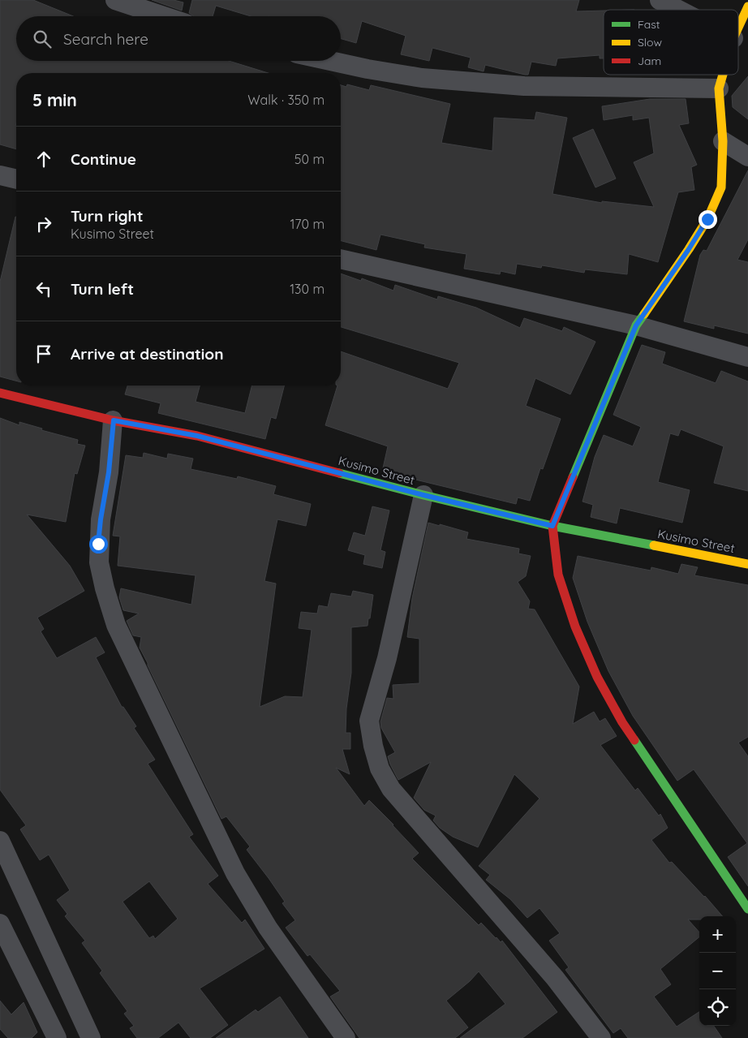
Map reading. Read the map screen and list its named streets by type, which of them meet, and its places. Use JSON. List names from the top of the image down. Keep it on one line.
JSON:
{"streets":{"street":["Kusimo Street"]},"legend":["Fast","Slow","Jam"],"page":{"search":"Search here","heading":["5 min","Walk · 350 m"],"list":[["Continue","50 m"],["Turn right","Kusimo Street","170 m"],["Turn left","130 m"],"Arrive at destination"],"map_buttons":["+","−"]}}
